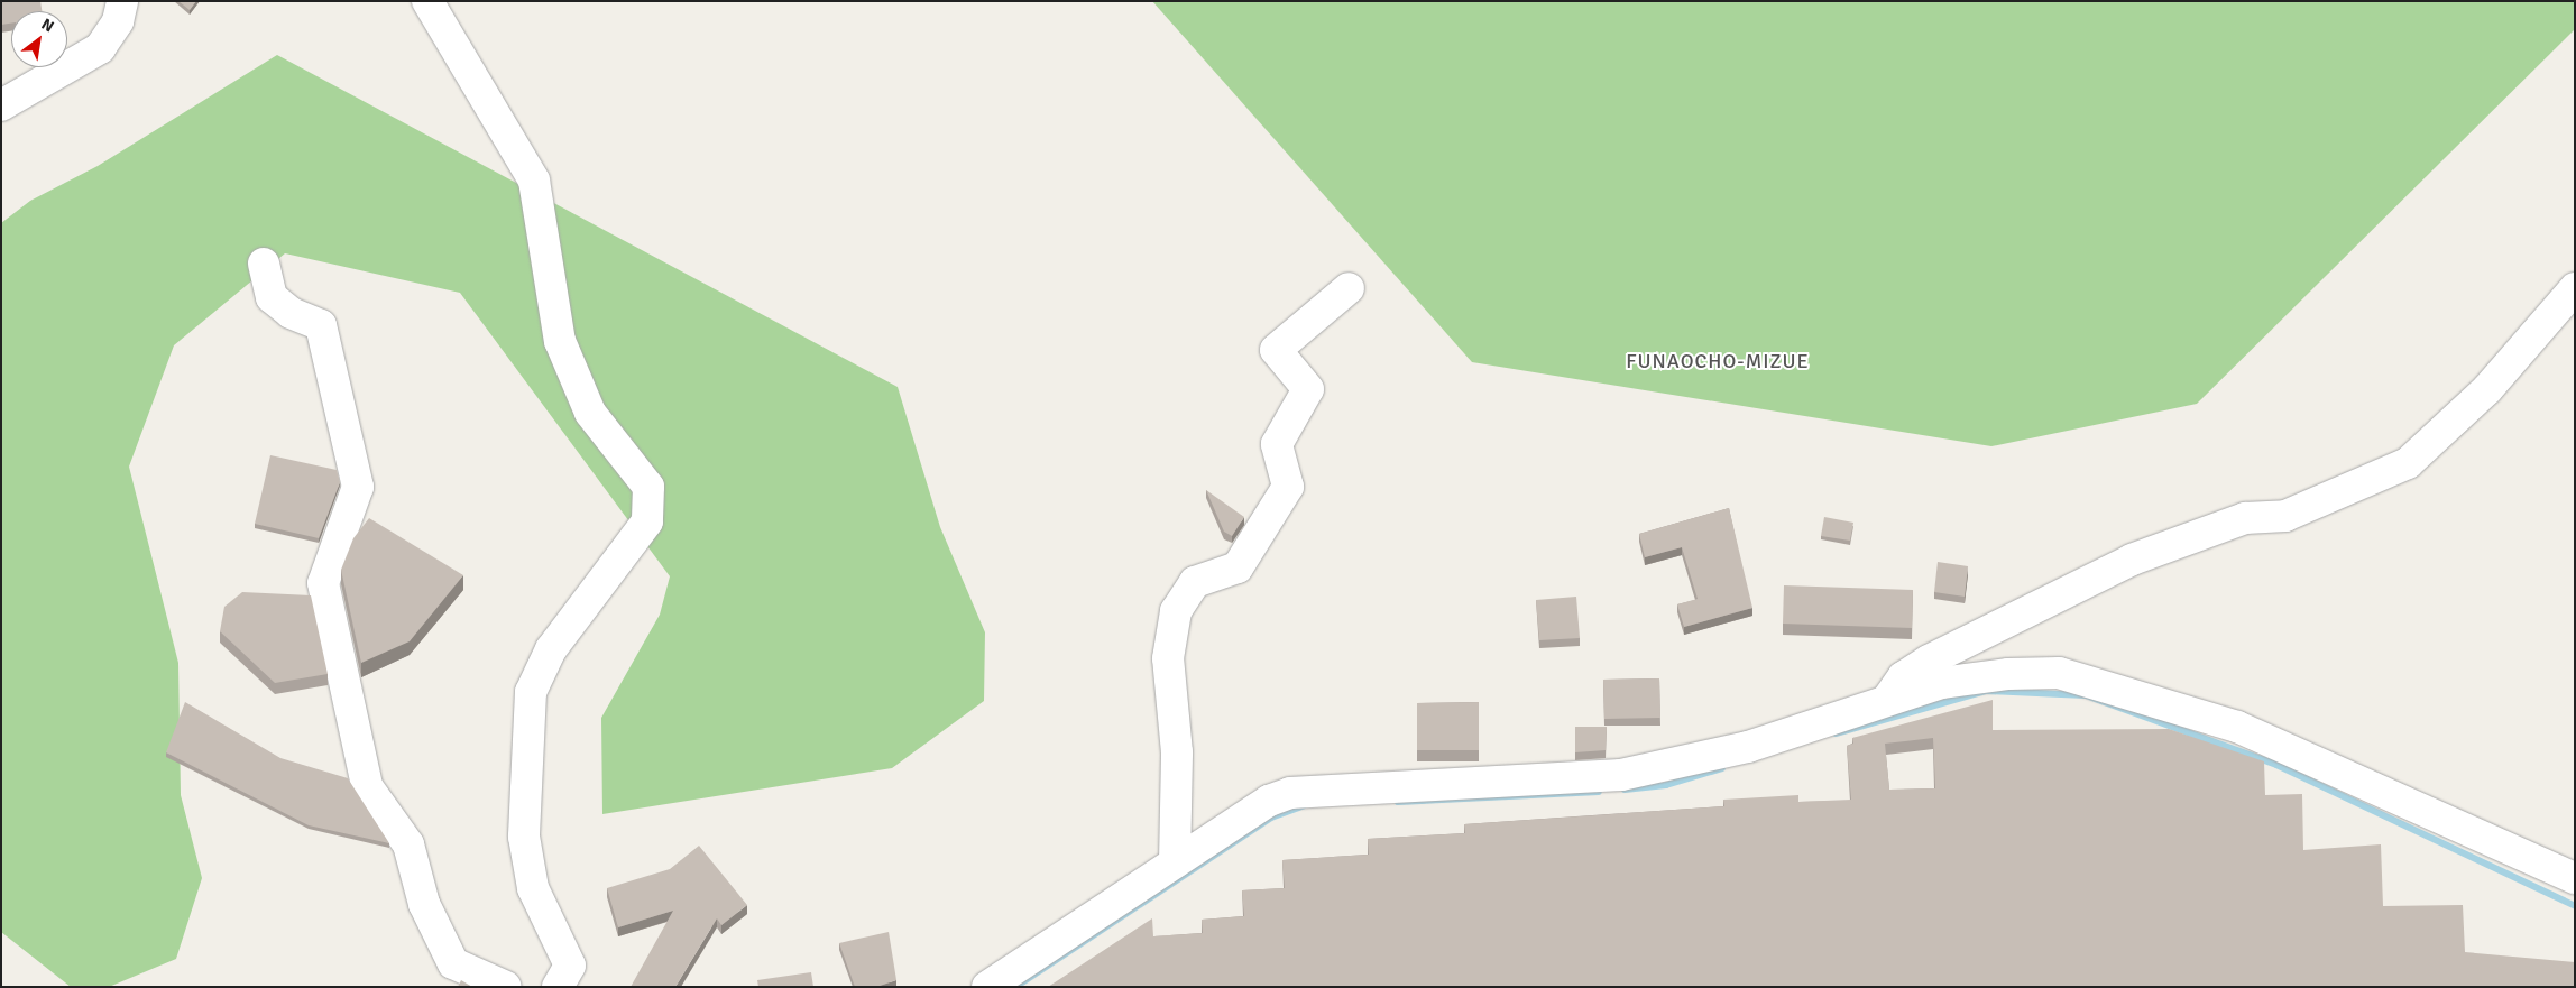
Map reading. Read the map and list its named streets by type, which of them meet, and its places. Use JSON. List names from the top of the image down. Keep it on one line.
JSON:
{"districts":["FUNAOCHO-MIZUE"],"north":"top right"}
